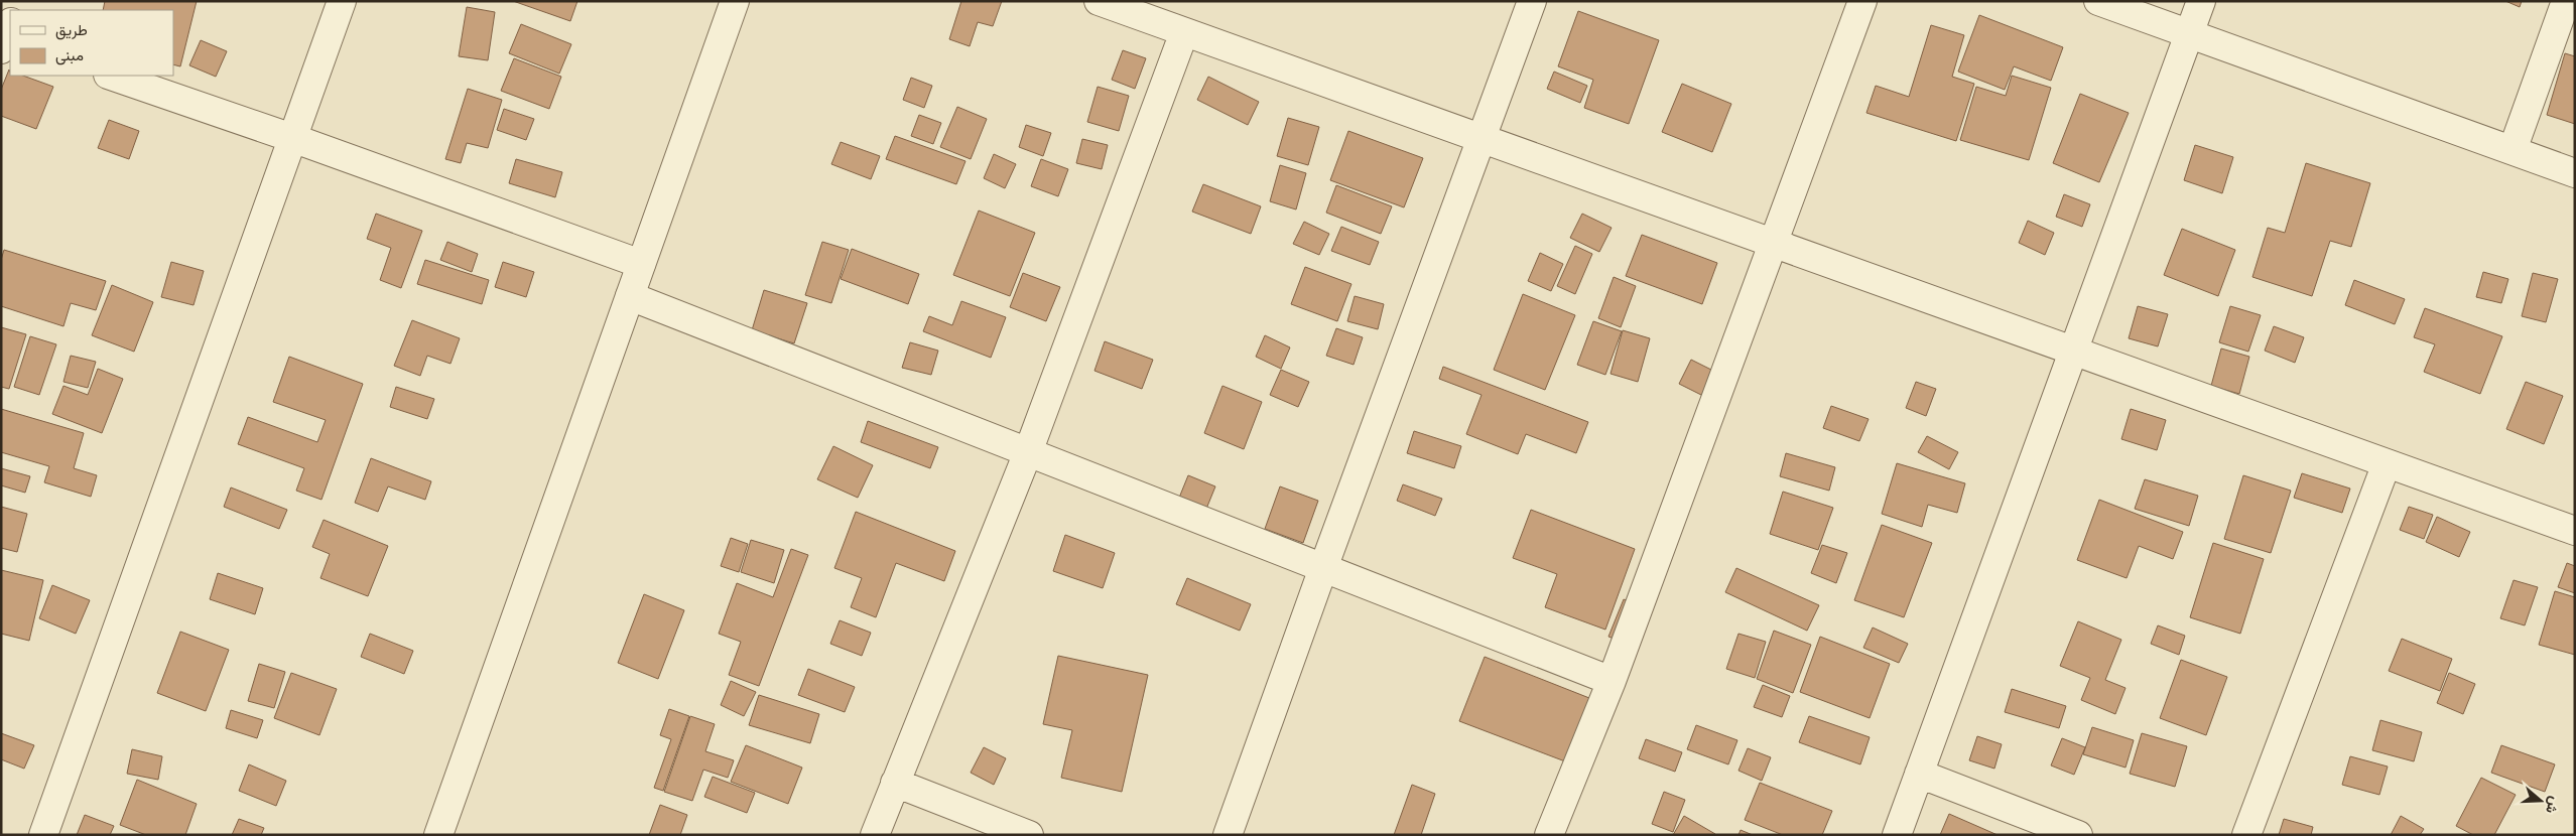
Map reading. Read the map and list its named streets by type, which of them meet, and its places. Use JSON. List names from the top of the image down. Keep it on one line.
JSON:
{"legend":["طريق","مبنى"],"north":"right"}
